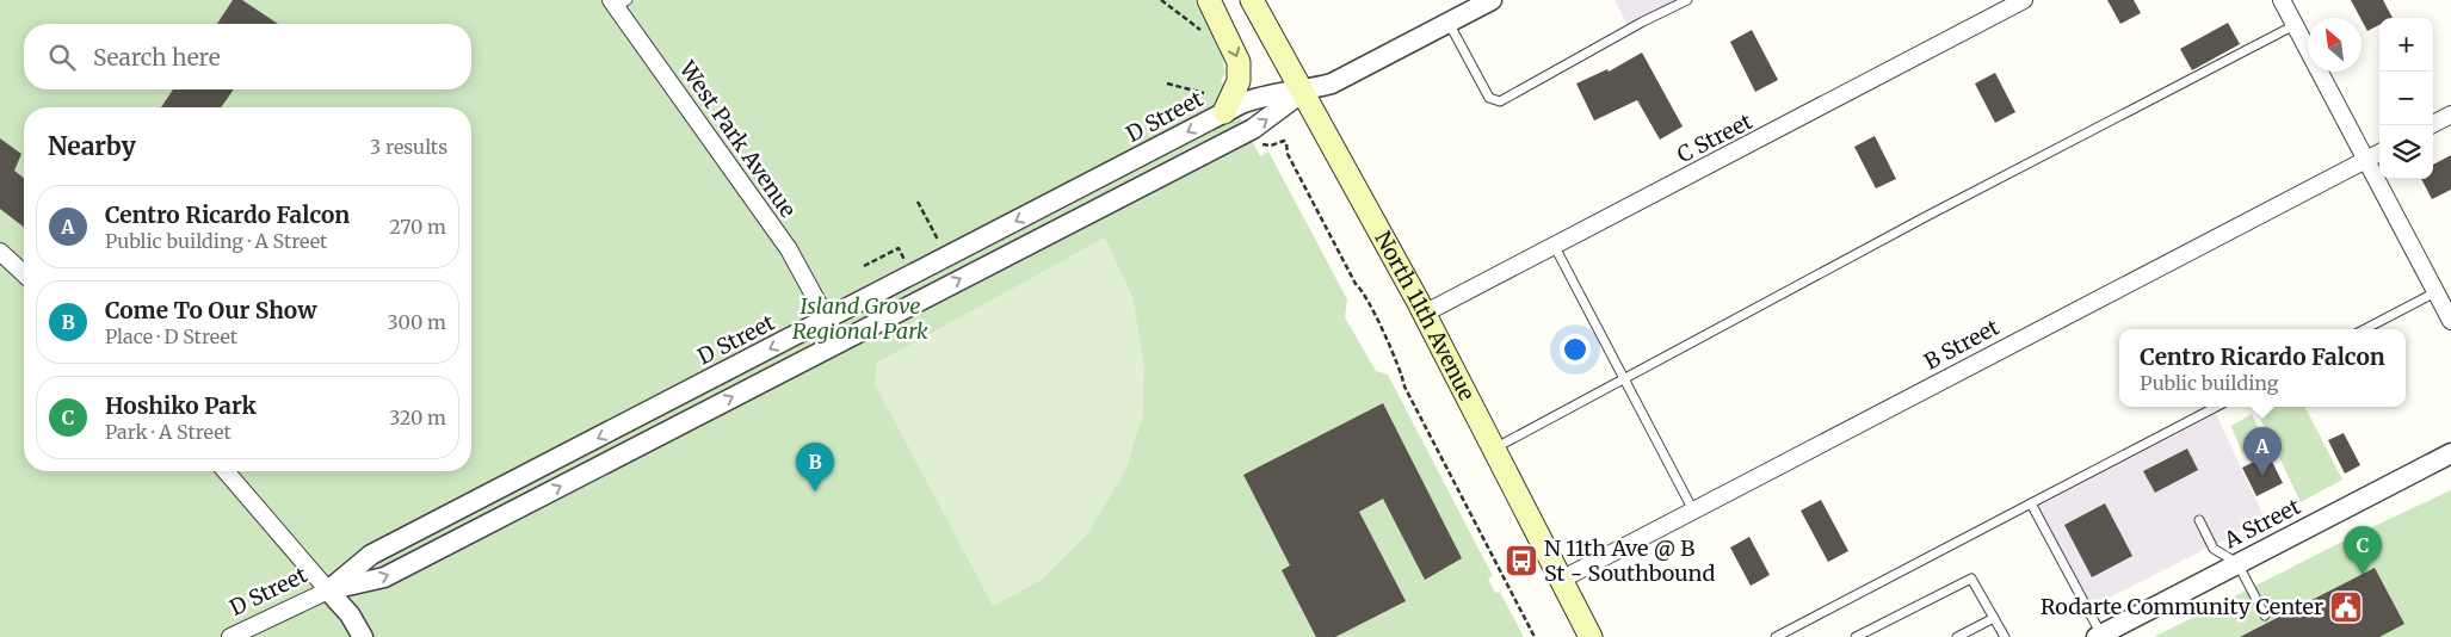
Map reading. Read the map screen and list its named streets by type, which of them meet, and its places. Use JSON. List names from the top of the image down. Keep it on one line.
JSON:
{"streets":{"main road":["North 11th Avenue"],"street":["D Street","C Street","West Park Avenue","B Street","A Street"]},"crossings":[["D Street","West Park Avenue"],["D Street","North 11th Avenue"],["C Street","North 11th Avenue"],["North 11th Avenue","B Street"]],"parks":["Island Grove Regional Park"],"places":{"bus stop":["N 11th Ave @ B St - Southbound"],"public building":["Rodarte Community Center"]},"north":"top left","page":{"map_buttons":["+","−"],"search":"Search here","heading":["Nearby","3 results"],"list":[{"mark":"A","name":"Centro Ricardo Falcon","note":"Public building · A Street","value":"270 m"},{"mark":"B","name":"Come To Our Show","note":"Place · D Street","value":"300 m"},{"mark":"C","name":"Hoshiko Park","note":"Park · A Street","value":"320 m"}],"popup":["Centro Ricardo Falcon","Public building"],"pins":["A","B","C"]}}
